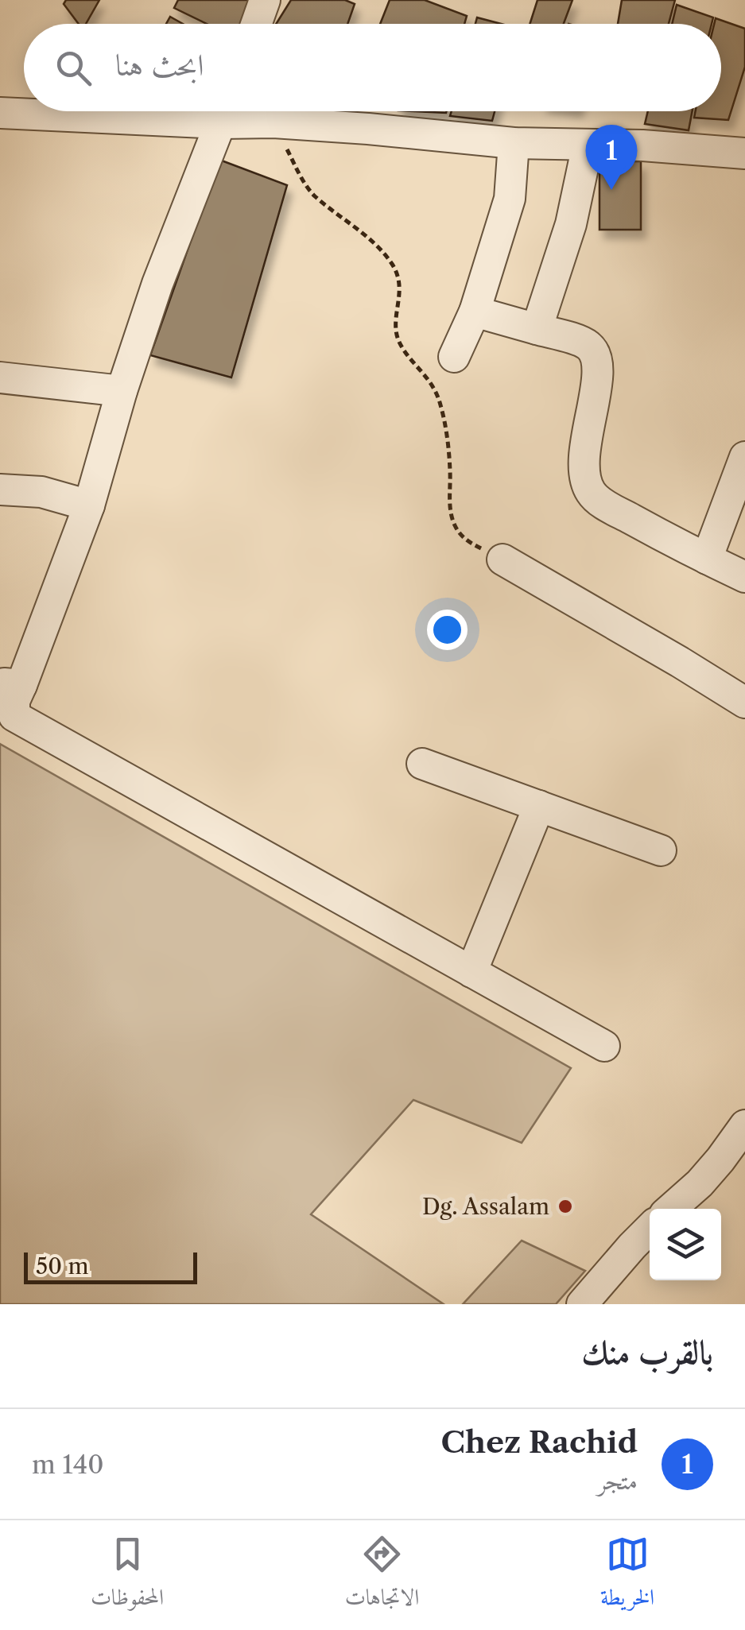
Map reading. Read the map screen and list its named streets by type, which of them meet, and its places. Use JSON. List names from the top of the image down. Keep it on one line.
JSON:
{"places":["Dg. Assalam"],"scale_bar":"50 m","page":{"search":"ابحث هنا","pins":"1","scale":"50 m","heading":"بالقرب منك","list":[{"mark":"1","name":"Chez Rachid","note":"متجر","value":"140 m"}],"nav":["الخريطة","الاتجاهات","المحفوظات"]}}
